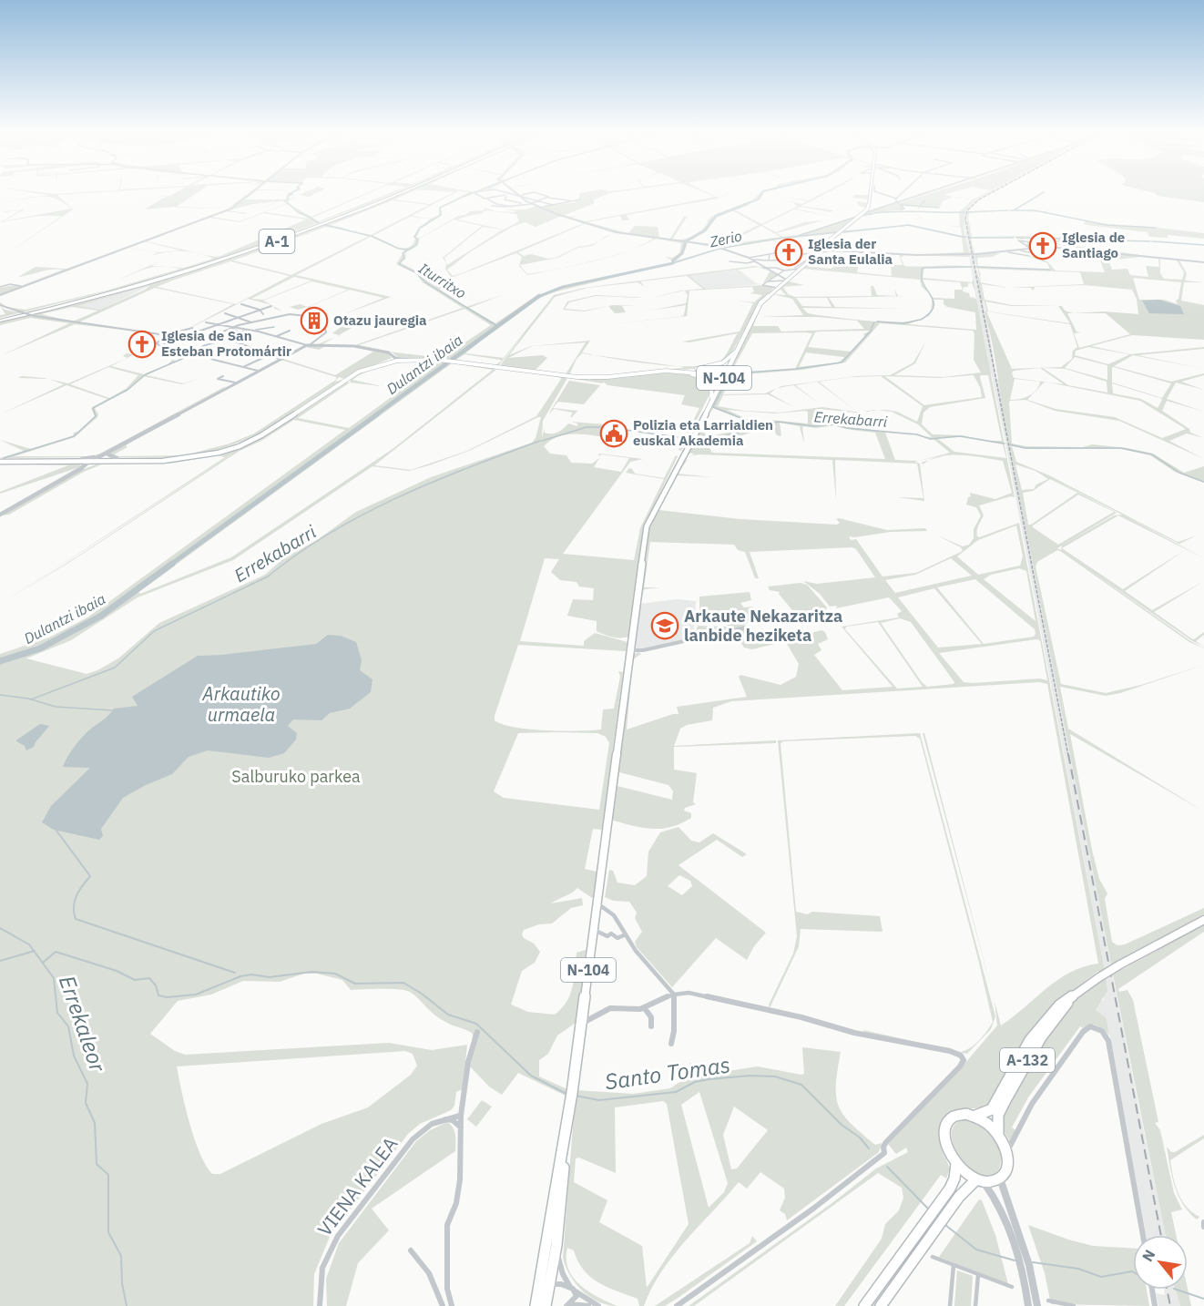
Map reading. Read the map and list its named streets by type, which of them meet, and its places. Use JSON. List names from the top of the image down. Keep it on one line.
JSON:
{"streets":{"highway":["A-1"],"main road":["N-104","A-132"],"street":["VIENA KALEA"]},"water":["Zerio","Iturritxo","Dulantzi ibaia","Errekabarri","Arkautiko urmaela","Errekaleor","Santo Tomas"],"parks":["Salburuko parkea"],"places":{"church":["Iglesia de Santiago","Iglesia der Santa Eulalia","Iglesia de San Esteban Protomártir"],"building":["Otazu jauregia"],"public building":["Polizia eta Larrialdien euskal Akademia"],"school or university":["Arkaute Nekazaritza lanbide heziketa"]},"north":"top left"}
